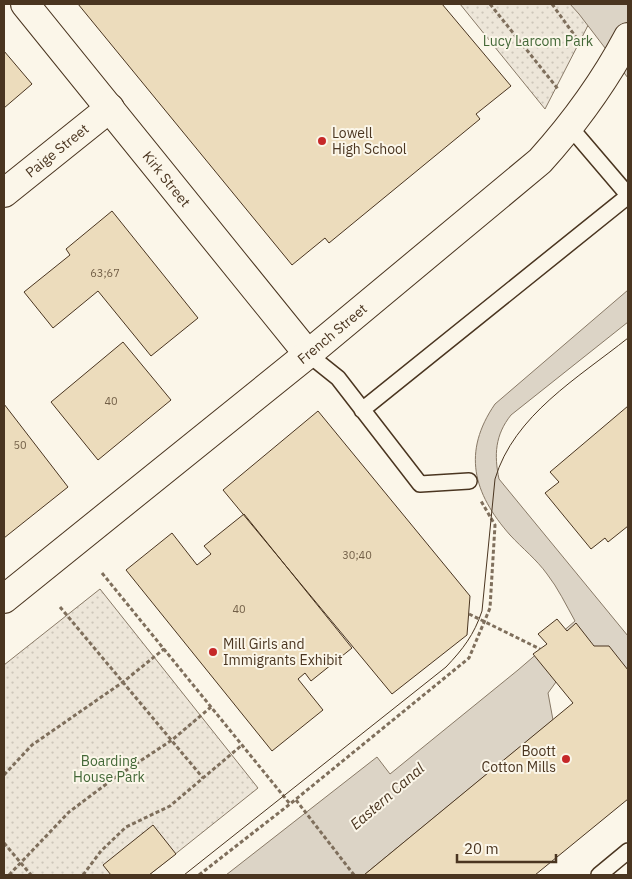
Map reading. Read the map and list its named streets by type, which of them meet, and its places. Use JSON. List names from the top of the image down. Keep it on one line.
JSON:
{"streets":{"main road":["Paige Street","Kirk Street","French Street"]},"crossings":[["Paige Street","Kirk Street"],["Kirk Street","French Street"]],"water":["Eastern Canal"],"parks":["Lucy Larcom Park","Boarding House Park"],"places":["Lowell High School","Mill Girls and Immigrants Exhibit","Boott Cotton Mills"],"house_numbers":["63;67","40","50","30;40","40"],"scale_bar":"20 m"}
